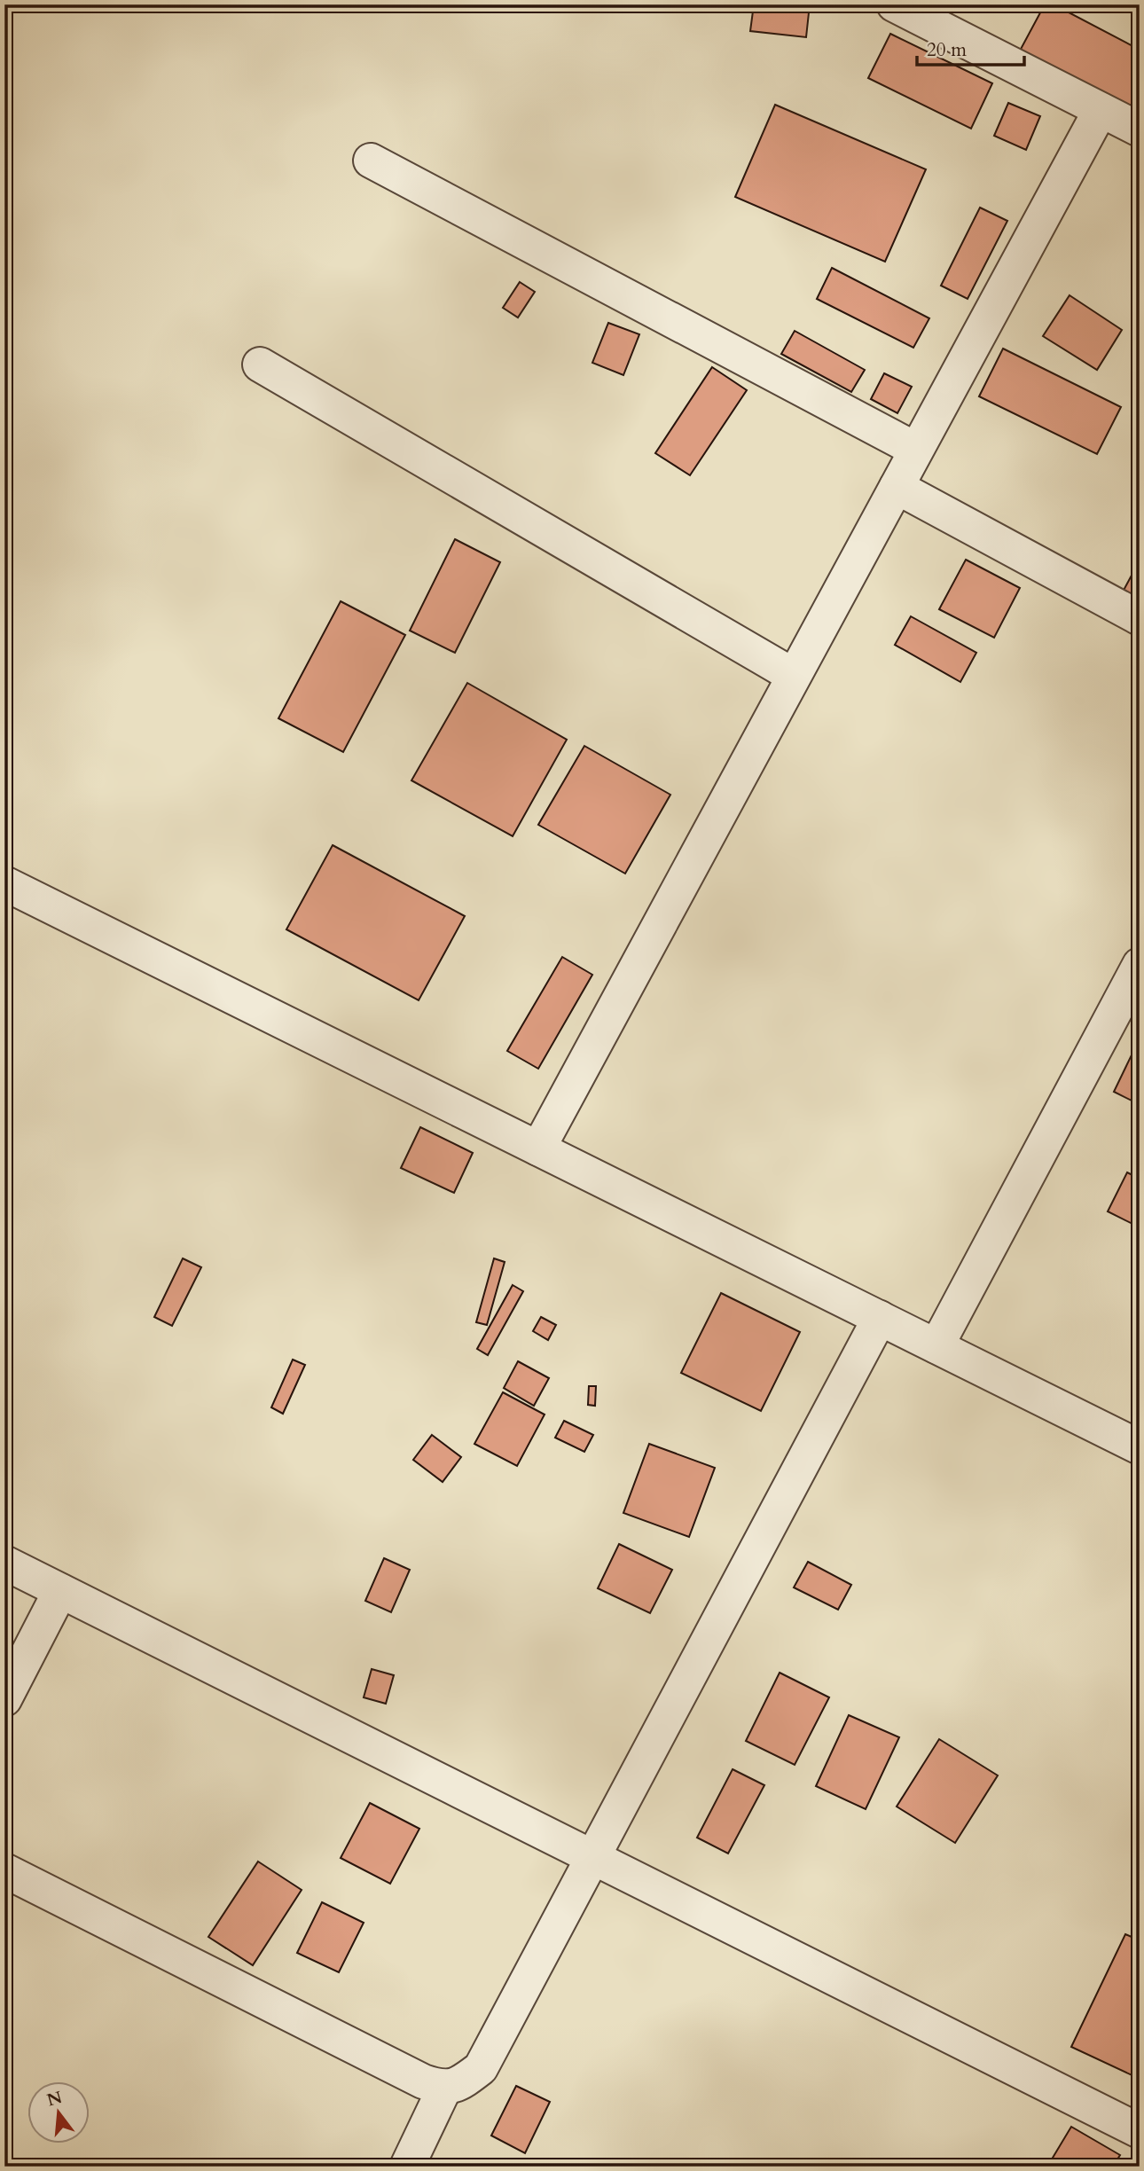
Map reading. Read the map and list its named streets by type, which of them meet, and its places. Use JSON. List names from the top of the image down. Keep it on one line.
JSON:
{"scale_bar":"20 m","north":"top"}
